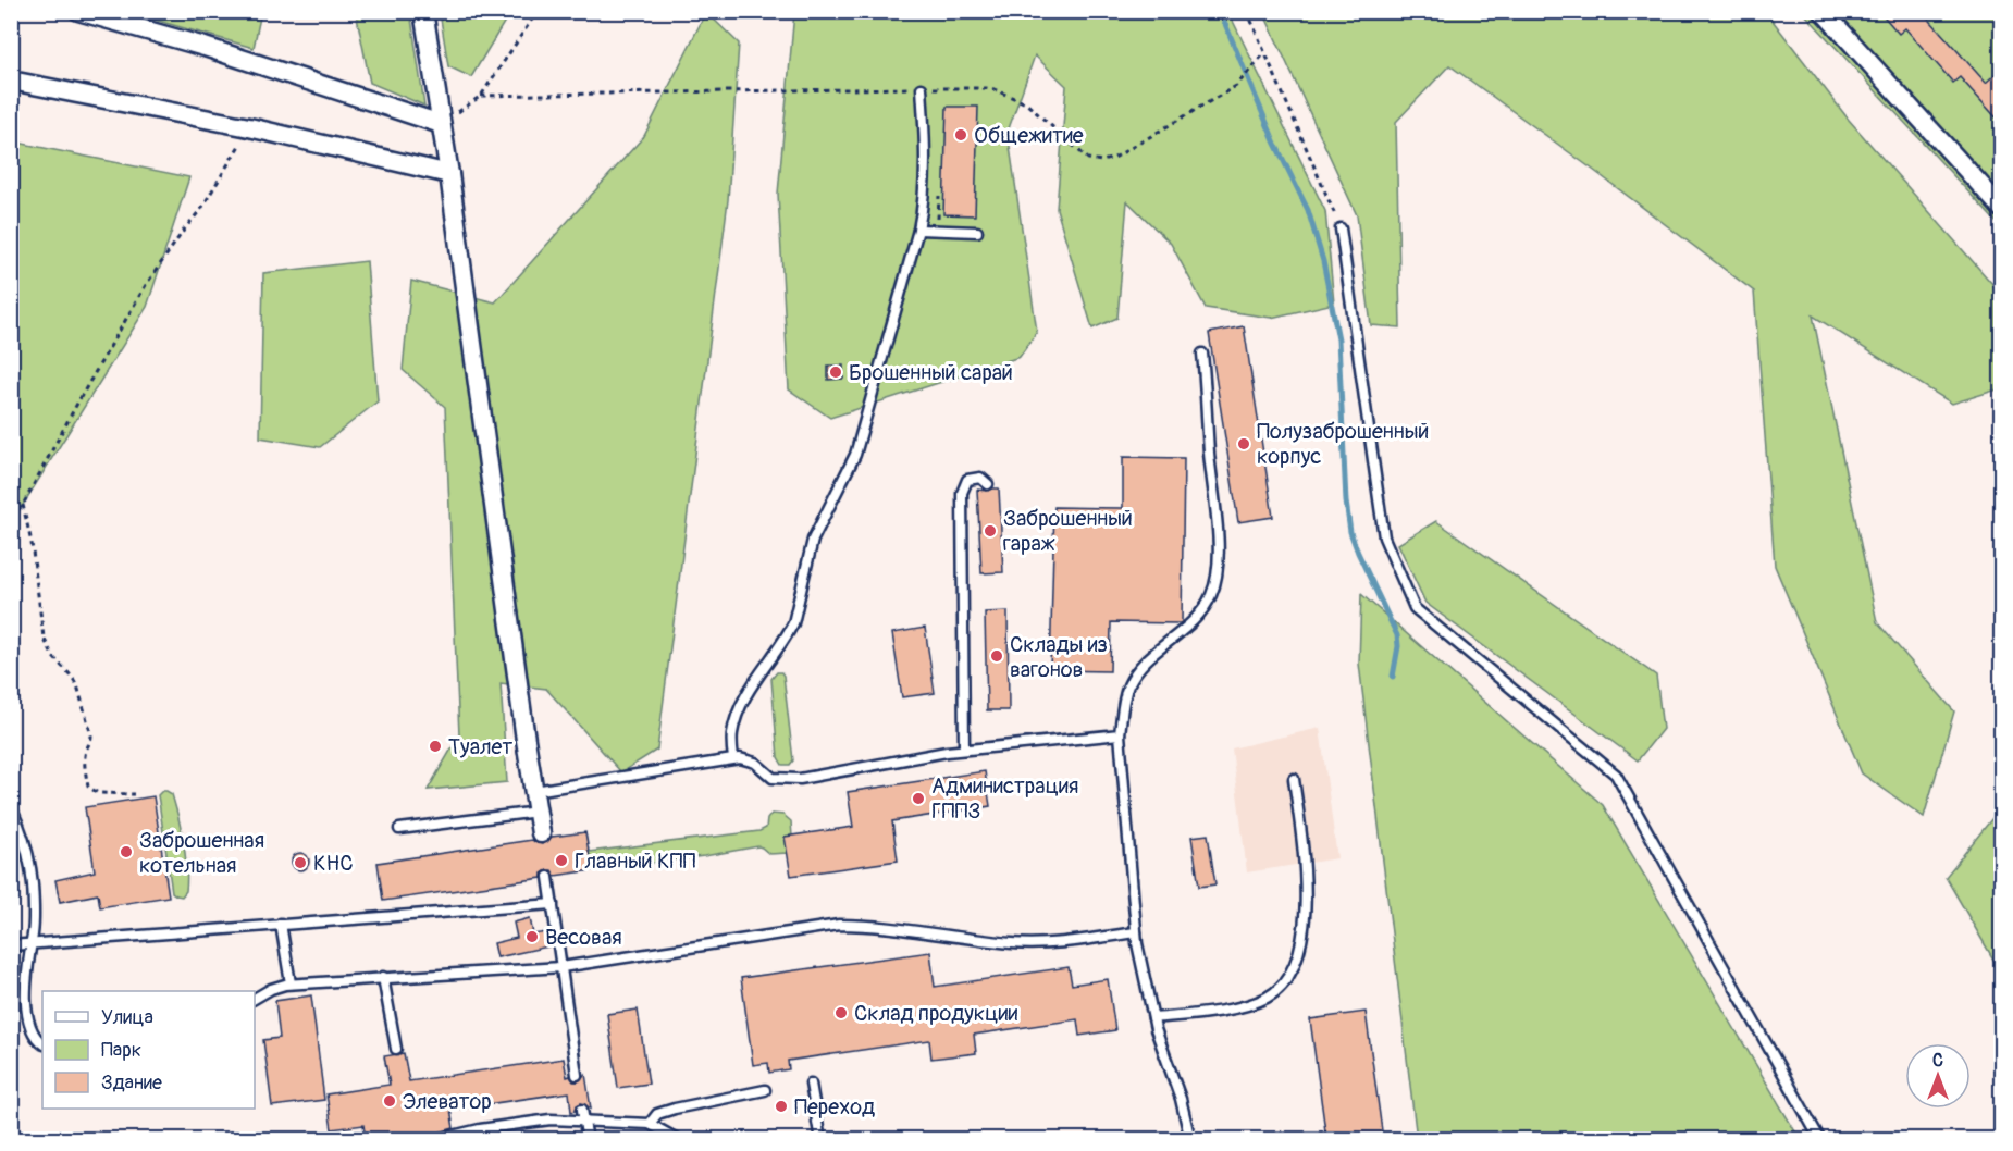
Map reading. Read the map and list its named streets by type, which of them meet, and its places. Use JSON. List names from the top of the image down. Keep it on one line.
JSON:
{"places":["Общежитие","Брошенный сарай","Полузаброшенный корпус","Заброшенный гараж","Склады из вагонов","Туалет","Администрация ГППЗ","Заброшенная котельная","Главный КПП","КНС","Весовая","Склад продукции","Элеватор","Переход"],"legend":["Улица","Парк","Здание"],"north":"top"}
